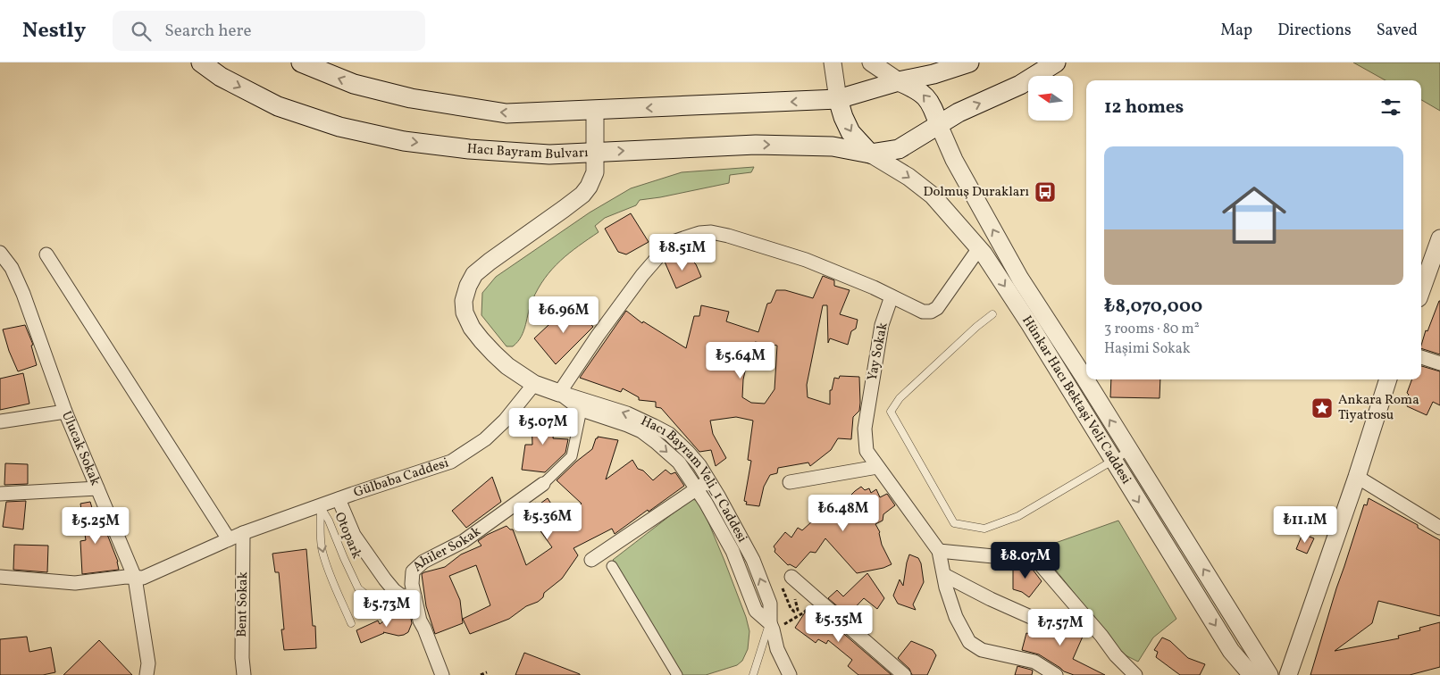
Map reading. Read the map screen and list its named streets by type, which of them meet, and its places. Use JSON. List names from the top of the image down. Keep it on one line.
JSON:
{"streets":{"main road":["Hacı Bayram Bulvarı"],"street":["Yay Sokak","Hünkar Hacı Bektaşi Veli Caddesi","Ulucak Sokak","Gülbaba Caddesi","Hacı Bayram Veli_1 Caddesi","Ahiler Sokak","Bent Sokak"],"lane":["Otopark"]},"crossings":[["Hacı Bayram Bulvarı","Hünkar Hacı Bektaşi Veli Caddesi"],["Hacı Bayram Bulvarı","Hacı Bayram Veli_1 Caddesi"],["Ulucak Sokak","Gülbaba Caddesi"],["Gülbaba Caddesi","Hacı Bayram Veli_1 Caddesi"],["Gülbaba Caddesi","Otopark"],["Gülbaba Caddesi","Bent Sokak"],["Hacı Bayram Veli_1 Caddesi","Ahiler Sokak"]],"places":{"bus stop":["Dolmuş Durakları"],"place":["Ankara Roma Tiyatrosu"]},"north":"left","page":{"header":"Nestly","search":"Search here","nav":["Map","Directions","Saved"],"heading":"12 homes","list":[{"name":"₺8,070,000","note":"3 rooms · 80 m² · Haşimi Sokak"}],"price":["₺8.51M","₺6.96M","₺5.64M","₺5.07M","₺6.48M","₺5.36M","₺11.1M","₺5.25M","₺8.07M","₺5.73M","₺5.35M","₺7.57M"]}}
